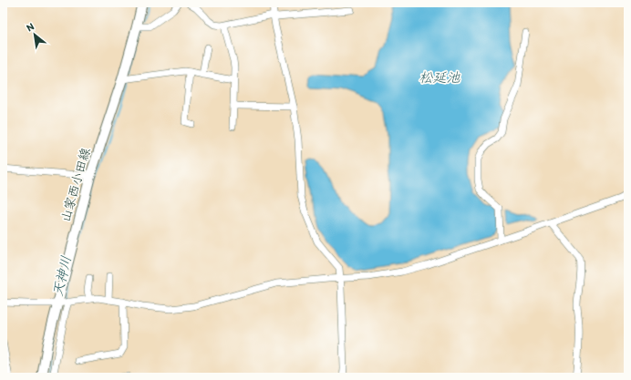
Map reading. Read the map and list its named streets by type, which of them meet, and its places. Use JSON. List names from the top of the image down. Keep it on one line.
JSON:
{"streets":{"main road":["山家西小田線"]},"water":["松延池","天神川"],"north":"top left"}
